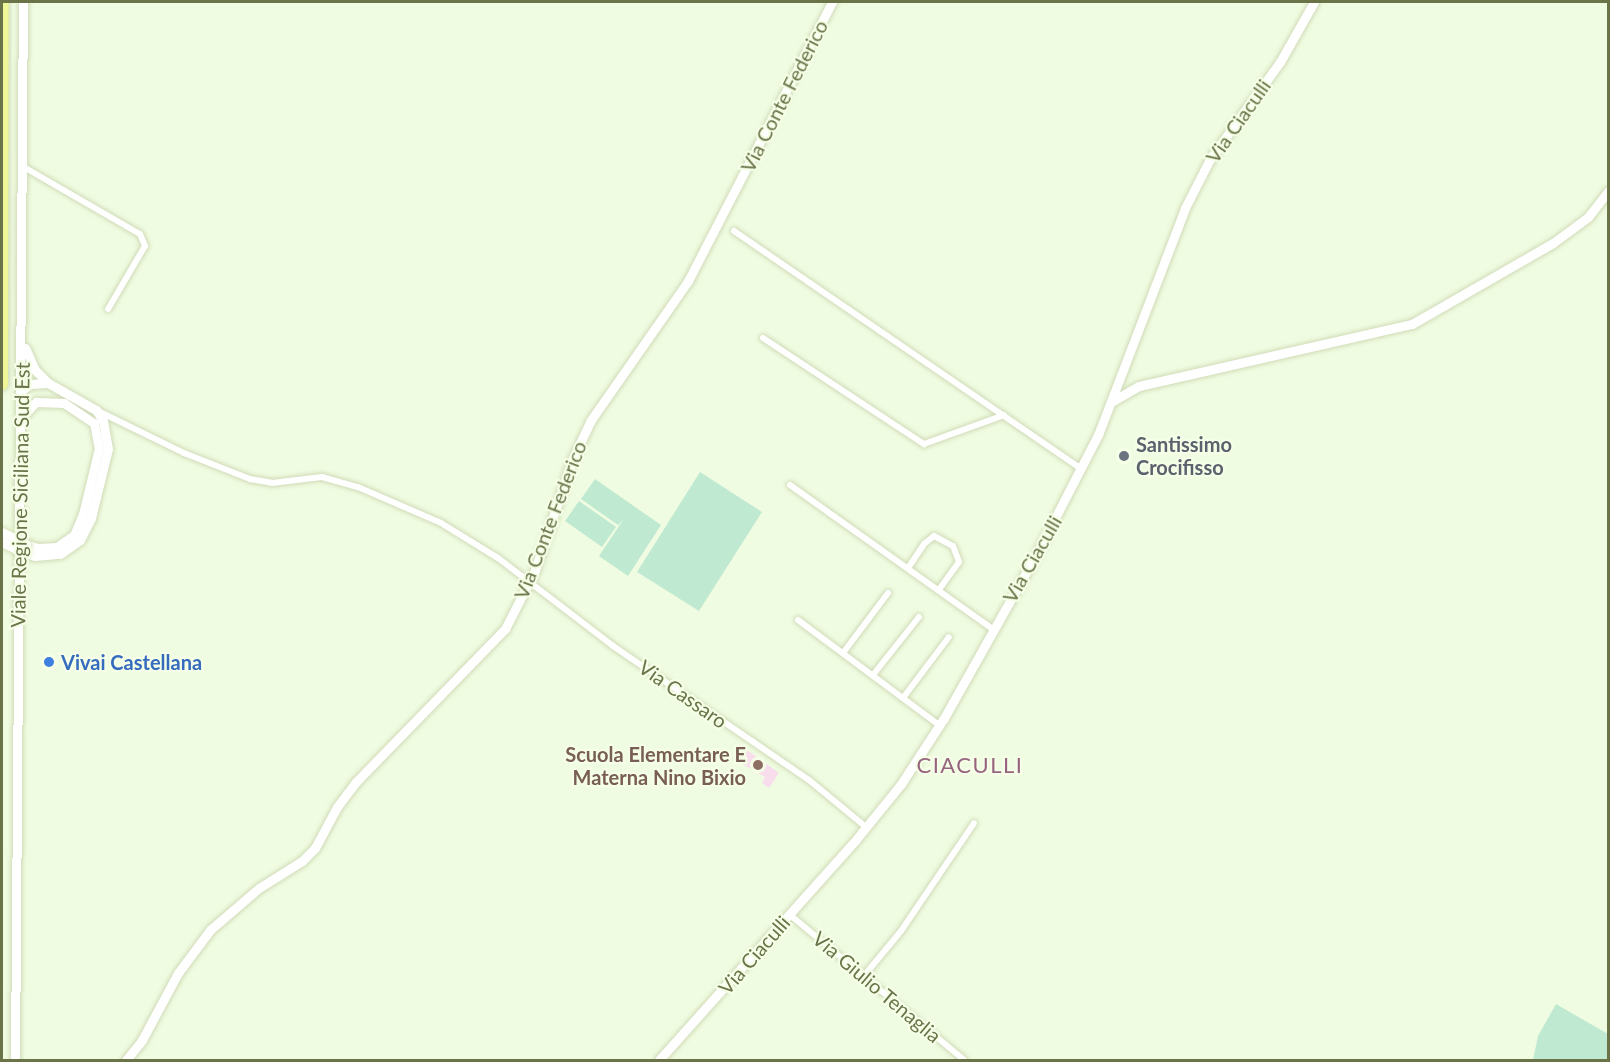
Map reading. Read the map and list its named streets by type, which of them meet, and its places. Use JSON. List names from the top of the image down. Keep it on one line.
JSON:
{"streets":{"street":["Via Conte Federico","Via Ciaculli","Viale Regione Siciliana Sud Est","Via Cassaro","Via Giulio Tenaglia"]},"crossings":[["Via Conte Federico","Via Cassaro"],["Via Ciaculli","Via Cassaro"],["Via Ciaculli","Via Giulio Tenaglia"]],"districts":["CIACULLI"],"places":["Santissimo Crocifisso","Vivai Castellana","Scuola Elementare E Materna Nino Bixio"]}
